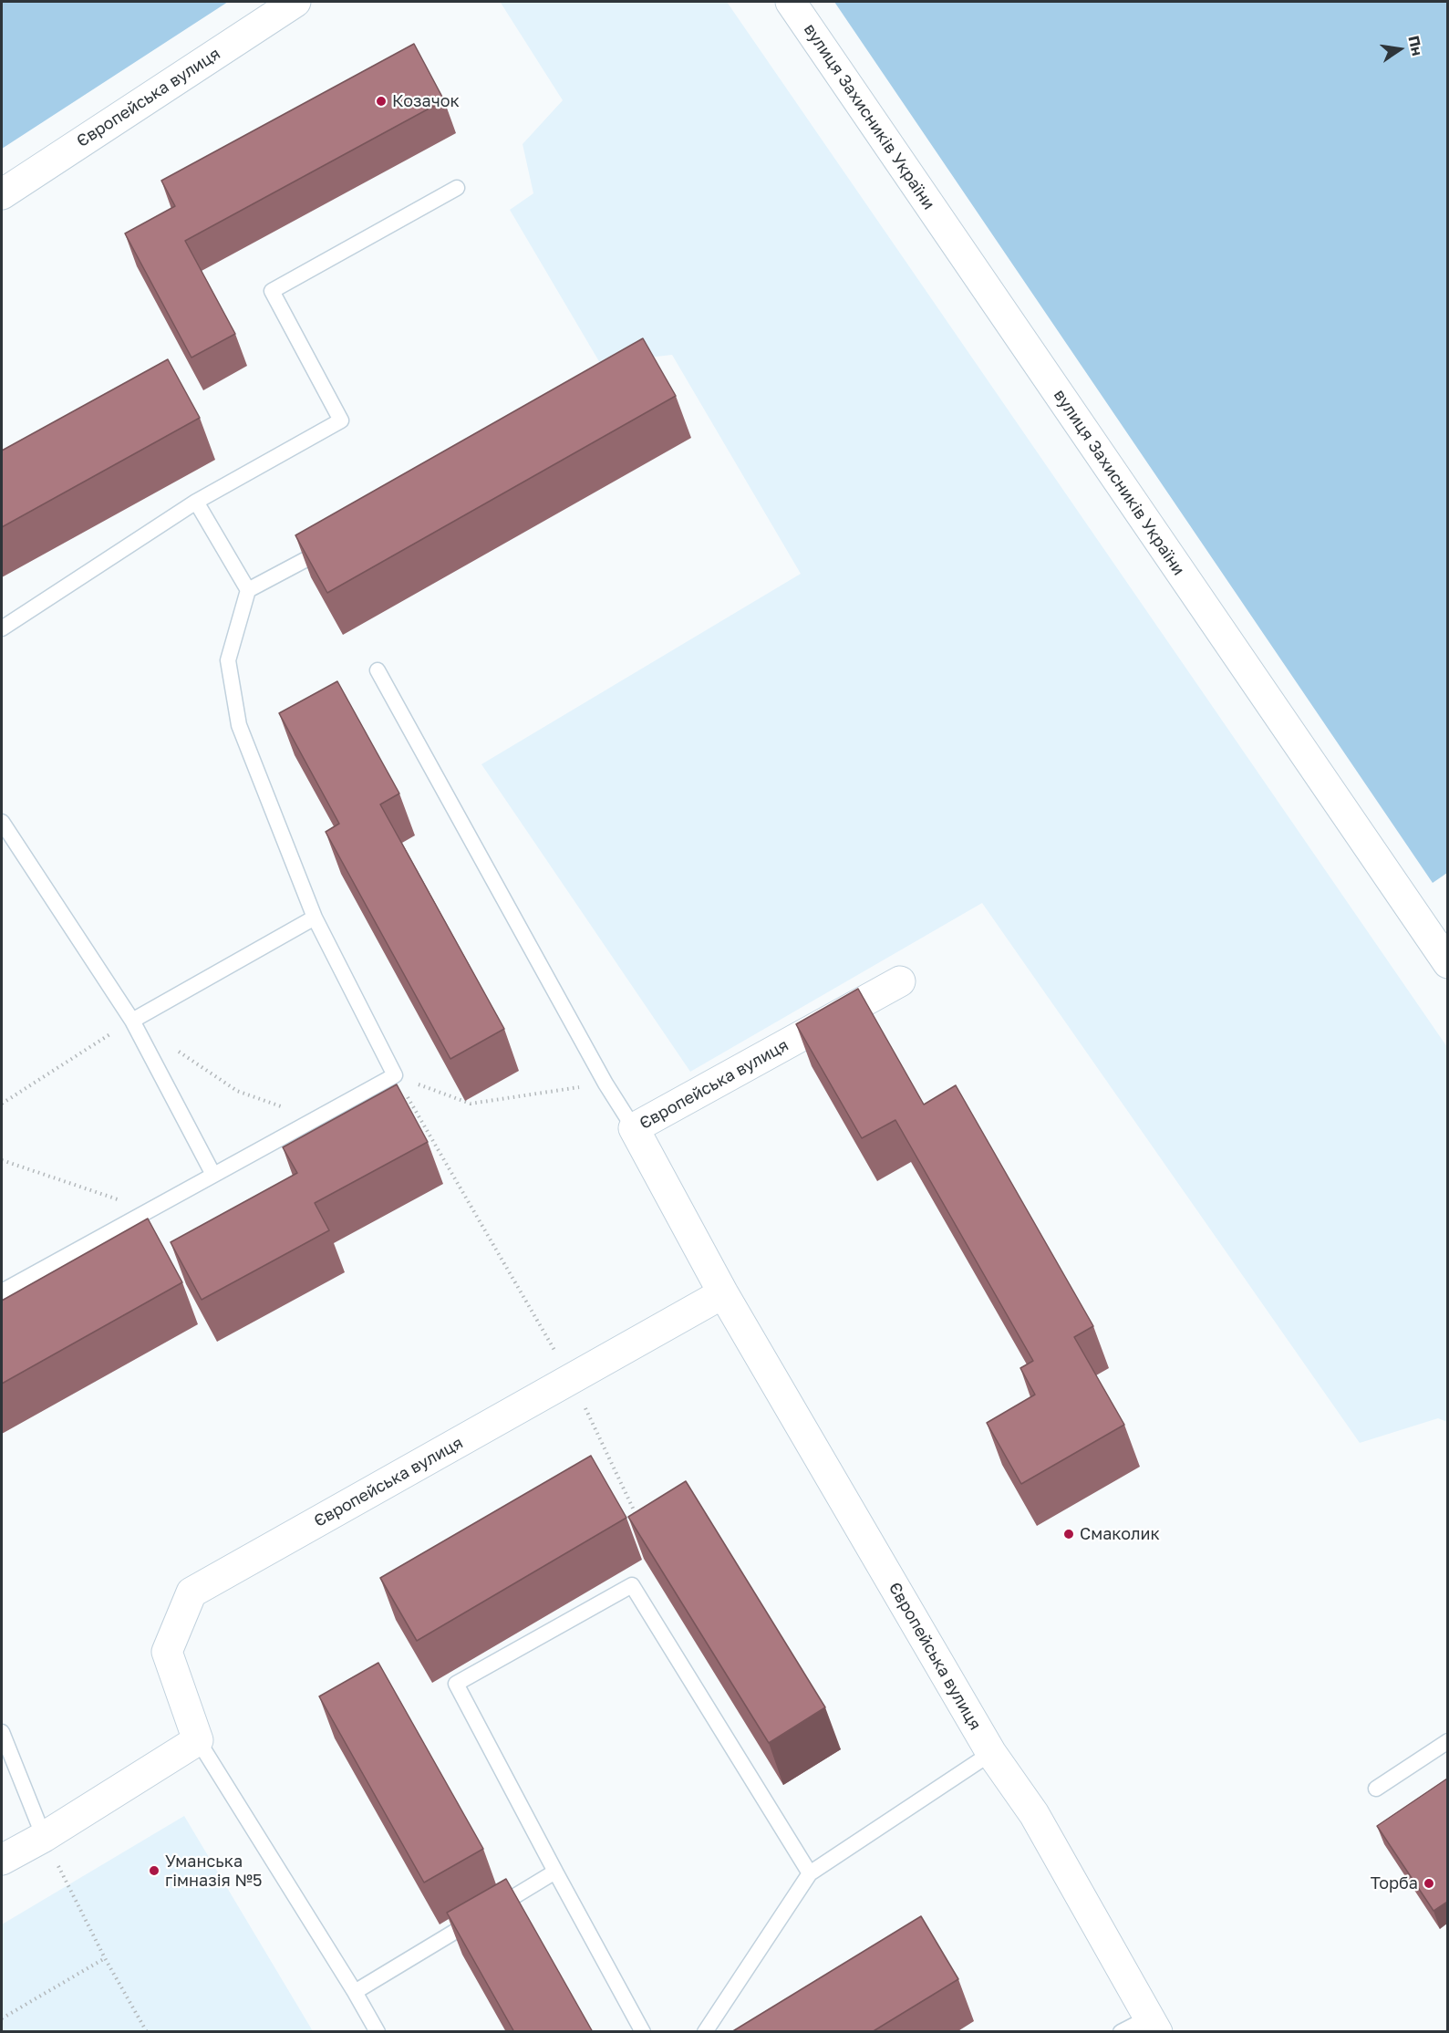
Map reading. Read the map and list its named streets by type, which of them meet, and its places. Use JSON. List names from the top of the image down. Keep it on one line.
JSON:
{"streets":{"street":["Європейська вулиця","вулиця Захисників України"]},"places":["Козачок","Смаколик","Уманська гімназія №5","Торба"],"north":"right"}
